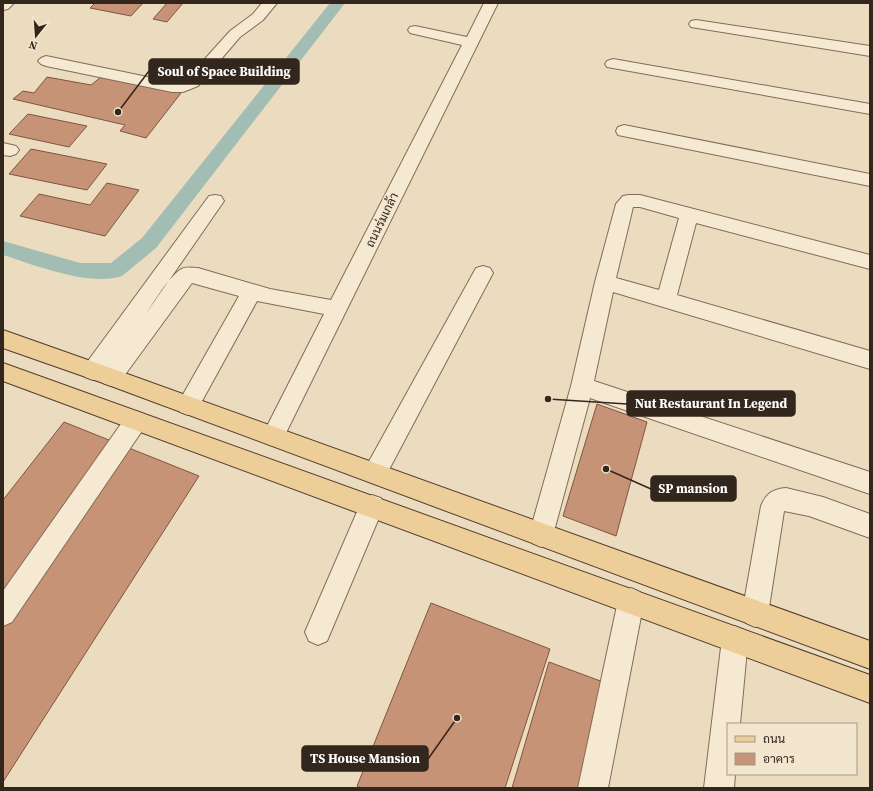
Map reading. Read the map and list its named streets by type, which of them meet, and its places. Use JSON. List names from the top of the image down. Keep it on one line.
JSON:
{"streets":{"street":["ถนนร่มเกล้า"]},"places":["Soul of Space Building","Nut Restaurant In Legend","SP mansion","TS House Mansion"],"legend":["ถนน","อาคาร"],"north":"bottom"}
